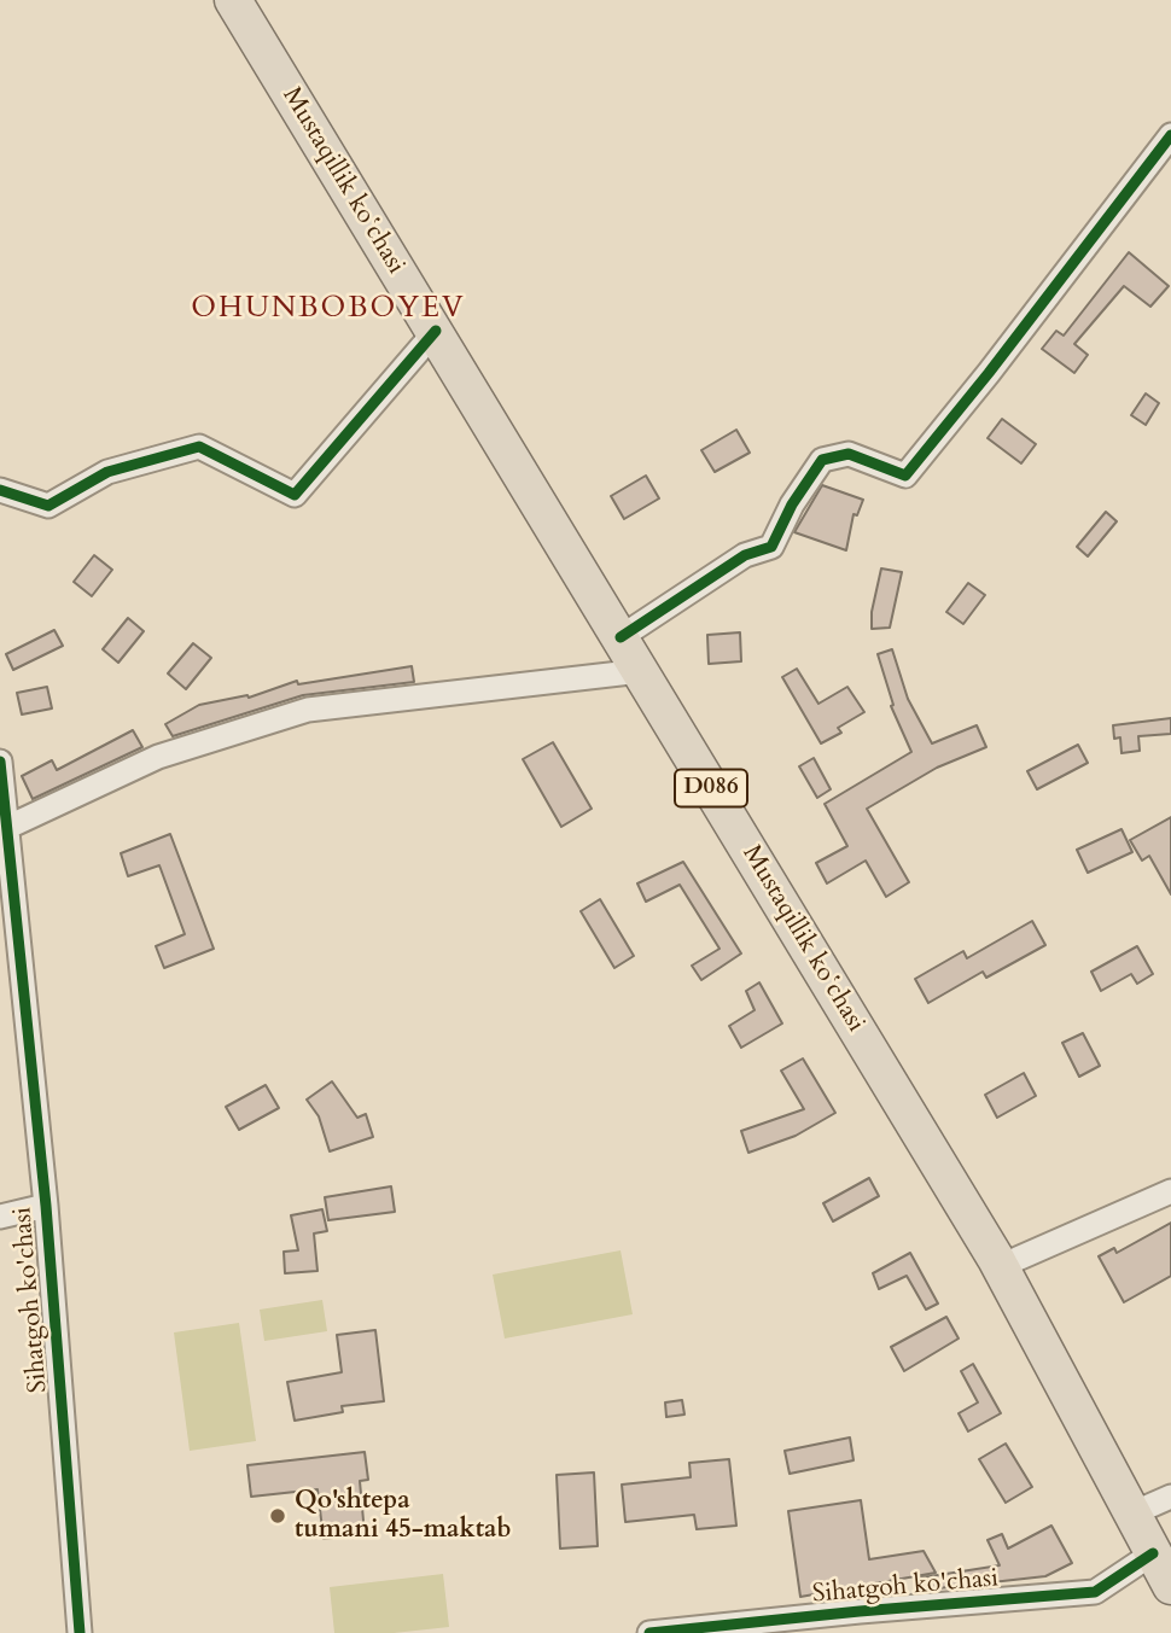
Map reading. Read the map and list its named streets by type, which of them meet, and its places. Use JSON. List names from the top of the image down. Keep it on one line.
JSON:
{"streets":{"main road":["Mustaqillik koʻchasi","D086"],"street":["Sihatgoh ko'chasi"]},"crossings":[["Mustaqillik koʻchasi","Sihatgoh ko'chasi"]],"districts":["OHUNBOBOYEV"],"places":["Qo'shtepa tumani 45-maktab"]}
